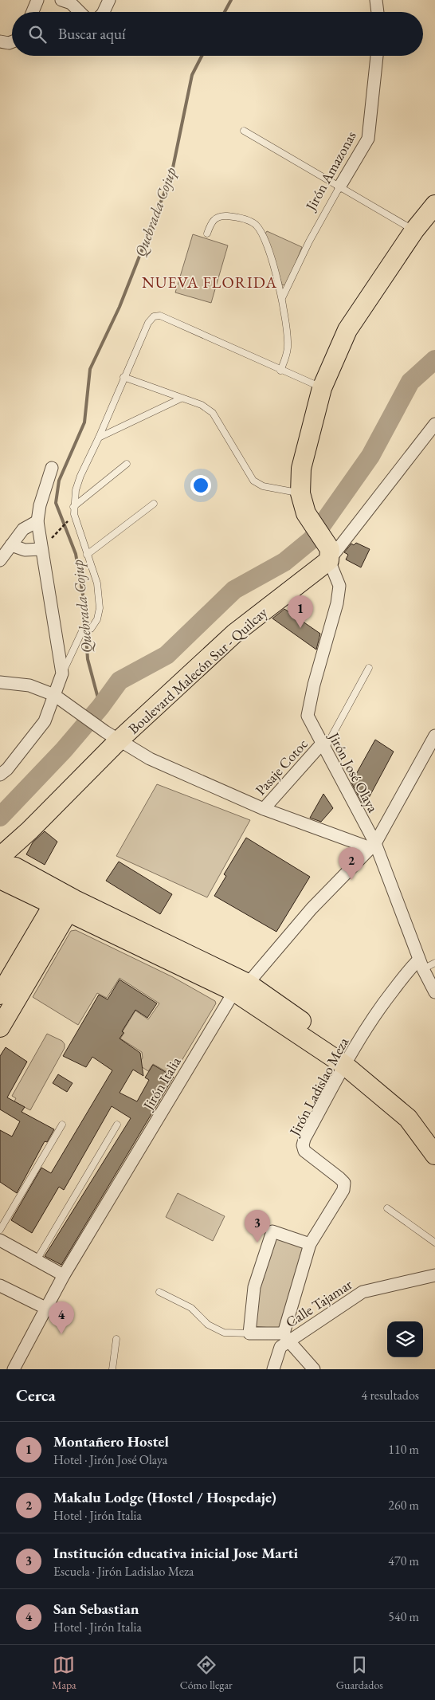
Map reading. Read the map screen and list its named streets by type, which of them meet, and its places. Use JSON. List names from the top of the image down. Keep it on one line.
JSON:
{"streets":{"main road":["Boulevard Malecón Sur - Quilcay"],"street":["Jirón Amazonas","Pasaje Cotoc","Jirón José Olaya","Jirón Italia","Jirón Ladislao Meza","Calle Tajamar"]},"crossings":[["Boulevard Malecón Sur - Quilcay","Jirón José Olaya"],["Pasaje Cotoc","Jirón José Olaya"],["Jirón José Olaya","Jirón Italia"],["Jirón José Olaya","Jirón Ladislao Meza"],["Jirón Ladislao Meza","Calle Tajamar"]],"districts":["NUEVA FLORIDA"],"water":["Quebrada Cojup"],"page":{"search":"Buscar aquí","pins":["1","2","3","4"],"heading":["Cerca","4 resultados"],"list":[{"mark":"1","name":"Montañero Hostel","note":"Hotel · Jirón José Olaya","value":"110 m"},{"mark":"2","name":"Makalu Lodge (Hostel / Hospedaje)","note":"Hotel · Jirón Italia","value":"260 m"},{"mark":"3","name":"Institución educativa inicial Jose Marti","note":"Escuela · Jirón Ladislao Meza","value":"470 m"},{"mark":"4","name":"San Sebastian","note":"Hotel · Jirón Italia","value":"540 m"}],"nav":["Mapa","Cómo llegar","Guardados"]}}
